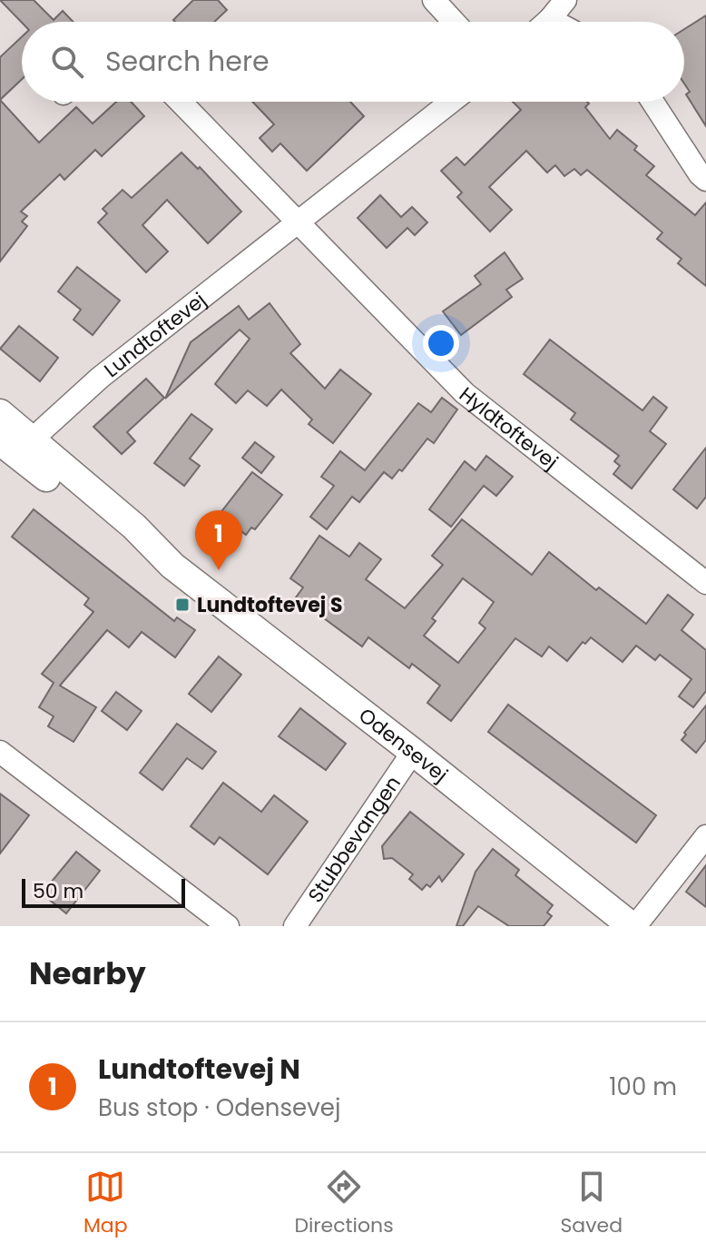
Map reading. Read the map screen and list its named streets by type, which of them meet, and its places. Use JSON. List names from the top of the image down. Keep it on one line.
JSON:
{"streets":{"street":["Lundtoftevej","Hyldtoftevej","Odensevej","Stubbevangen"]},"crossings":[["Lundtoftevej","Hyldtoftevej"],["Lundtoftevej","Odensevej"],["Odensevej","Stubbevangen"]],"places":{"transit":["Lundtoftevej S"]},"scale_bar":"50 m","page":{"search":"Search here","pins":"1","scale":"50 m","heading":"Nearby","list":[{"mark":"1","name":"Lundtoftevej N","note":"Bus stop · Odensevej","value":"100 m"}],"nav":["Map","Directions","Saved"]}}
